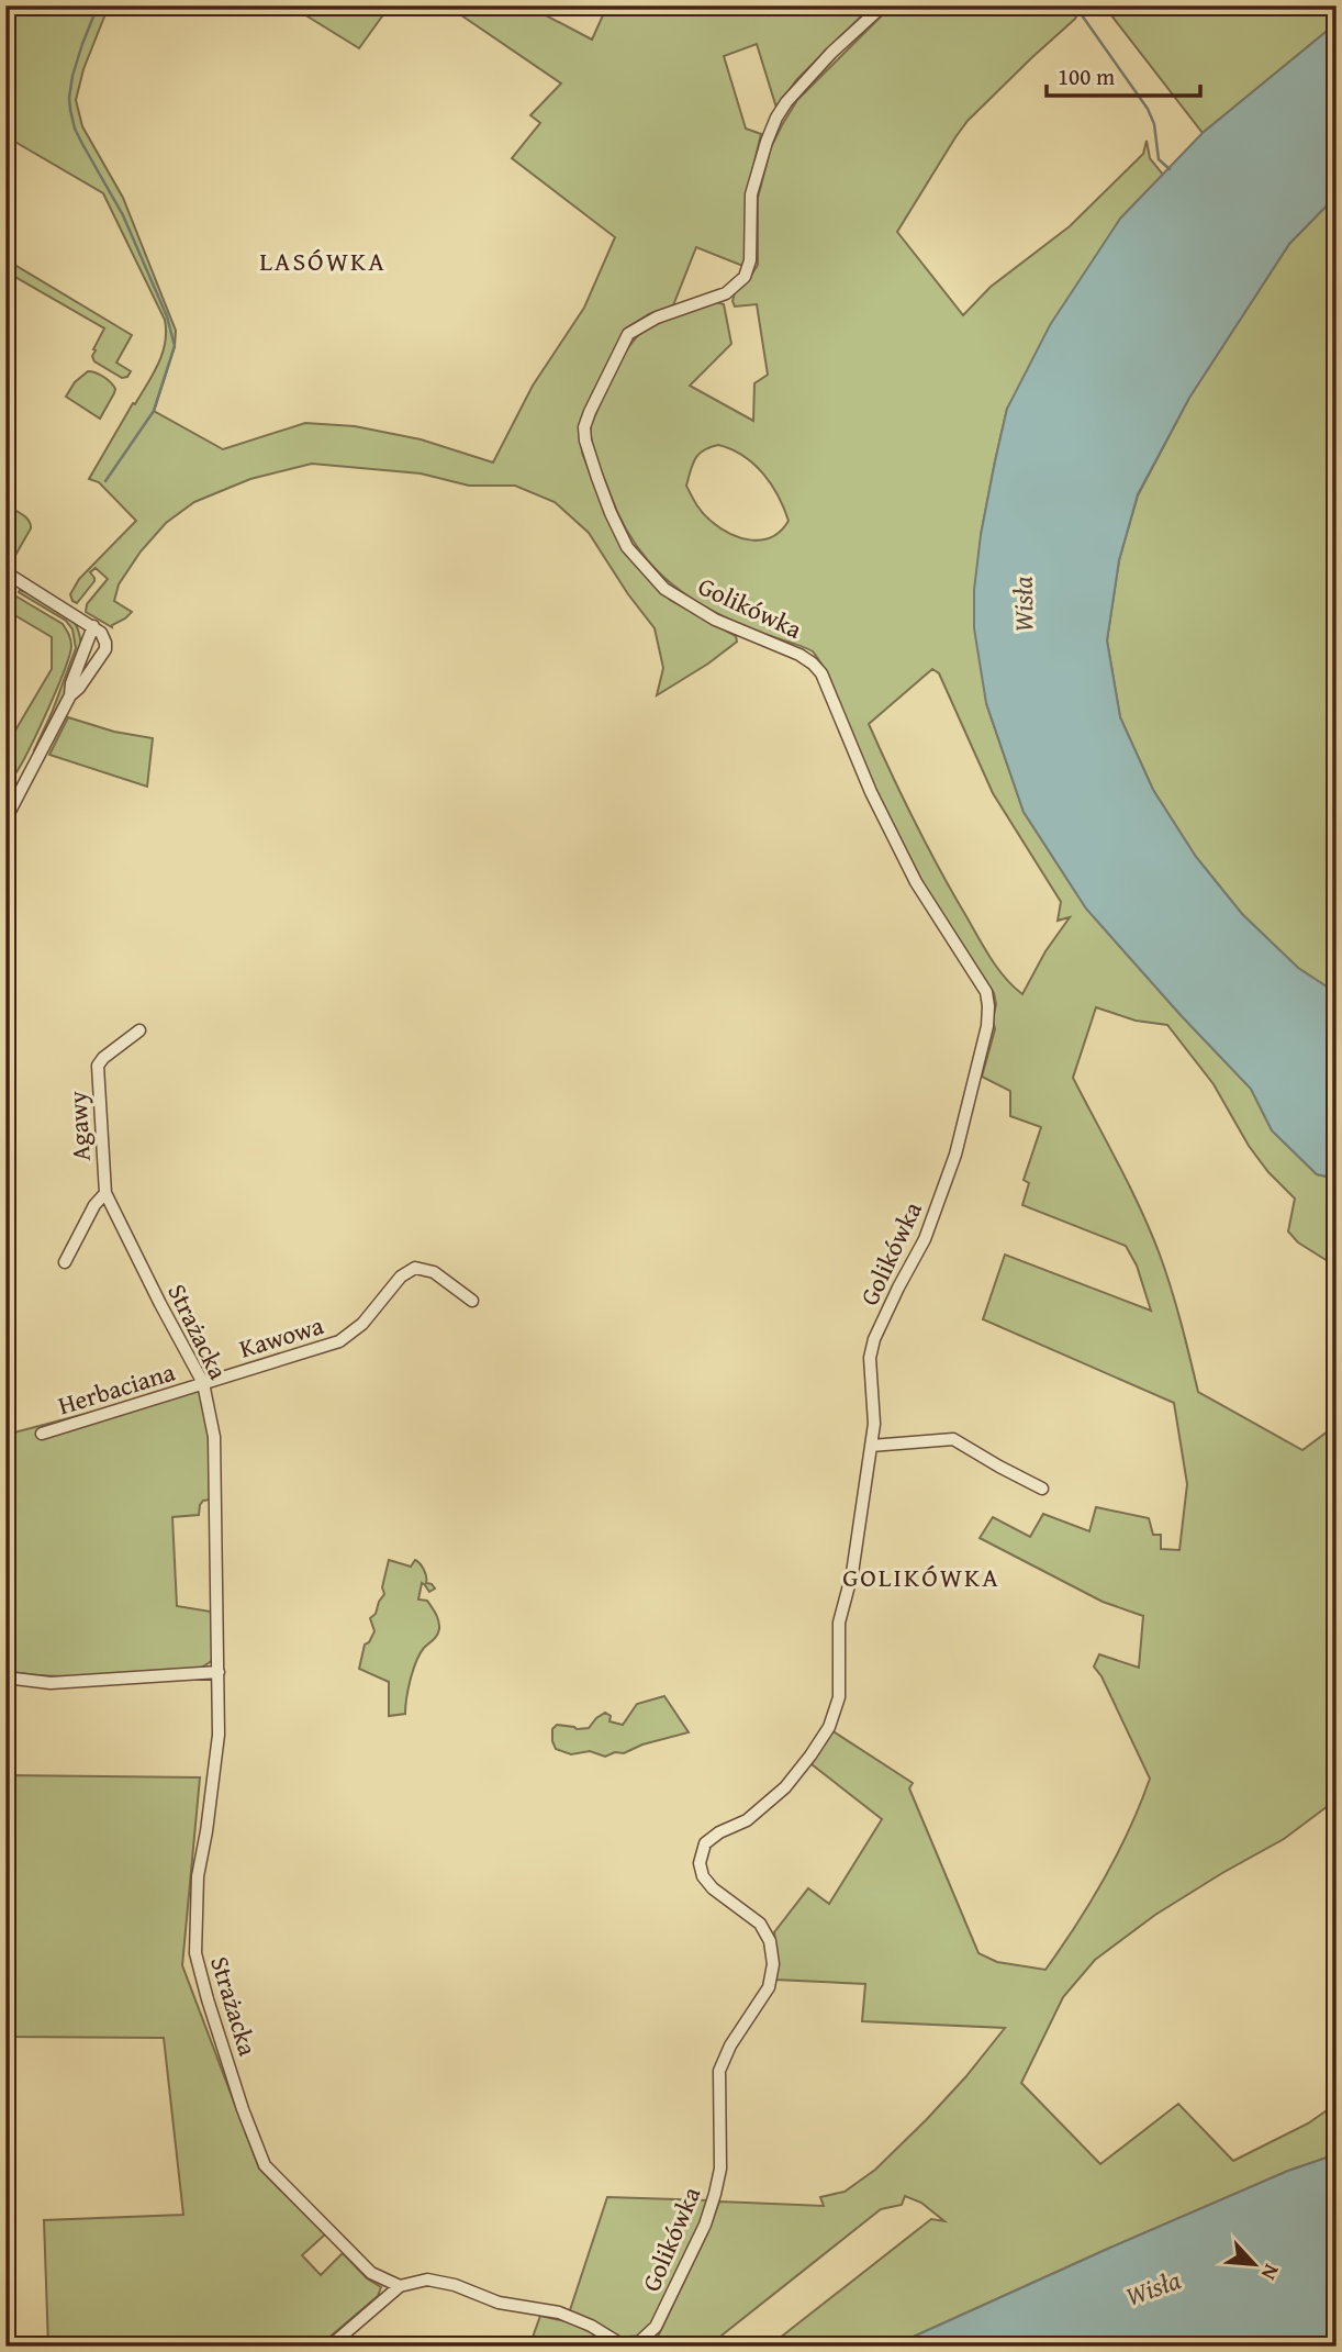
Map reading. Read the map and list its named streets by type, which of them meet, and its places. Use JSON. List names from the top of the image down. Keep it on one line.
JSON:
{"streets":{"street":["Golikówka","Agawy","Strażacka","Kawowa","Herbaciana"]},"crossings":[["Golikówka","Strażacka"],["Agawy","Strażacka"],["Strażacka","Kawowa"],["Strażacka","Herbaciana"],["Kawowa","Herbaciana"]],"districts":["LASÓWKA","GOLIKÓWKA"],"water":["Wisła"],"scale_bar":"100 m","north":"bottom right"}
